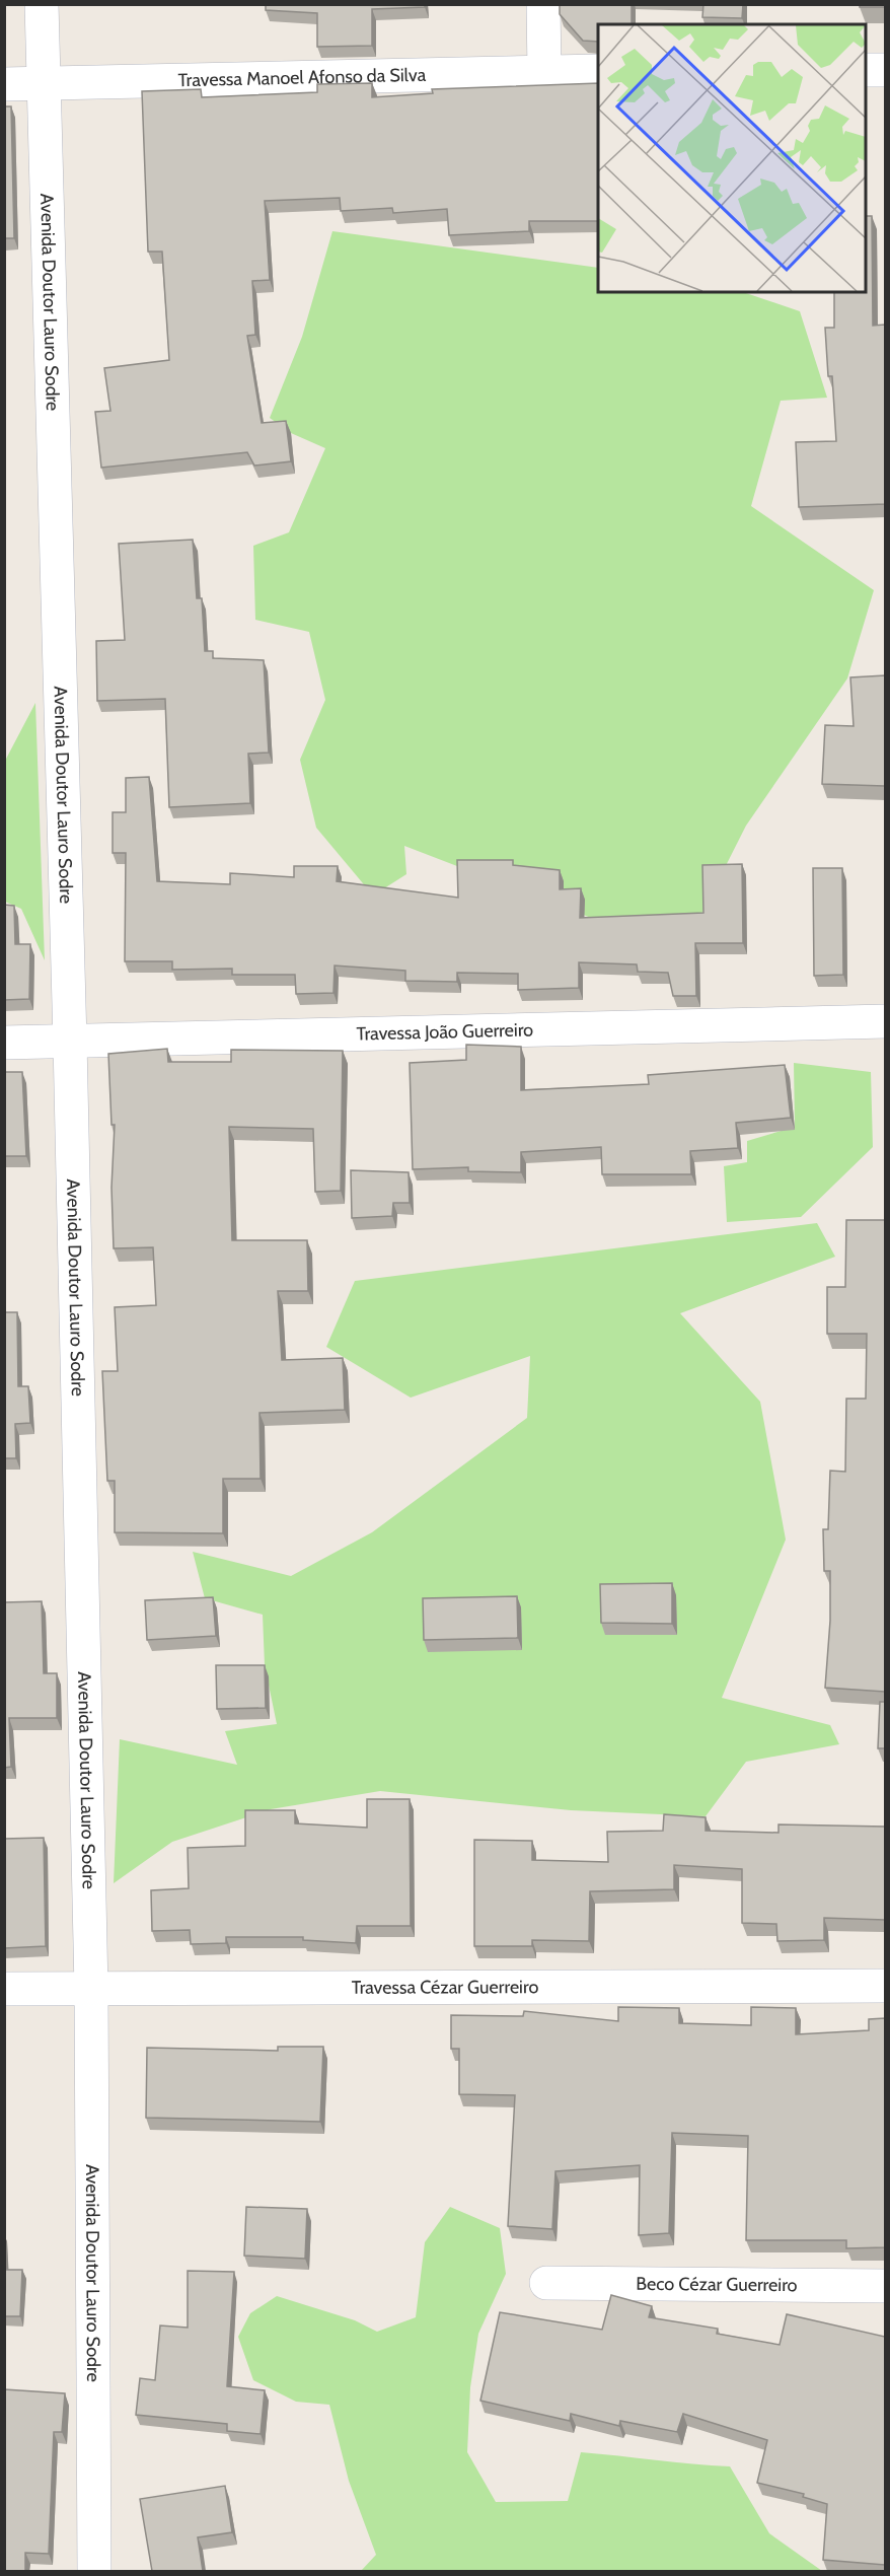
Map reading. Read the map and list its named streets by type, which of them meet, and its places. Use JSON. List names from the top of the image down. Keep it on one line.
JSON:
{"streets":{"street":["Travessa Manoel Afonso da Silva","Avenida Doutor Lauro Sodre","Travessa João Guerreiro","Travessa Cézar Guerreiro","Beco Cézar Guerreiro"]},"crossings":[["Travessa Manoel Afonso da Silva","Avenida Doutor Lauro Sodre"],["Avenida Doutor Lauro Sodre","Travessa João Guerreiro"],["Avenida Doutor Lauro Sodre","Travessa Cézar Guerreiro"]]}
